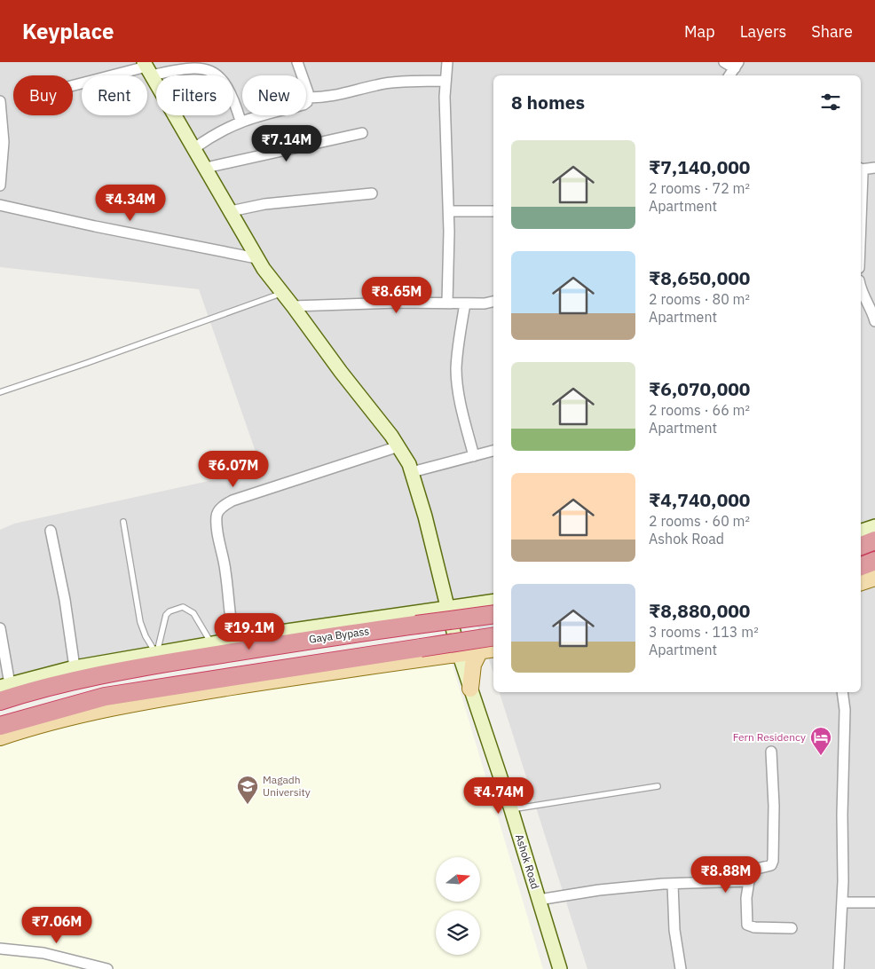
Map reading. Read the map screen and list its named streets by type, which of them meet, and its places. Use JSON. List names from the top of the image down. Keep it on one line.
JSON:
{"streets":{"highway":["Gaya Bypass"],"street":["Ashok Road"]},"places":{"hotel":["Fern Residency"],"school or university":["Magadh University"]},"north":"right","page":{"header":"Keyplace","nav":["Map","Layers","Share"],"chip":["Buy","Rent","Filters","New"],"heading":"8 homes","price":["₹7.14M","₹4.34M","₹8.65M","₹6.07M","₹19.1M","₹4.74M","₹8.88M","₹7.06M"],"list":[{"name":"₹7,140,000","note":"2 rooms · 72 m² · Apartment"},{"name":"₹8,650,000","note":"2 rooms · 80 m² · Apartment"},{"name":"₹6,070,000","note":"2 rooms · 66 m² · Apartment"},{"name":"₹4,740,000","note":"2 rooms · 60 m² · Ashok Road"},{"name":"₹8,880,000","note":"3 rooms · 113 m² · Apartment"}]}}
